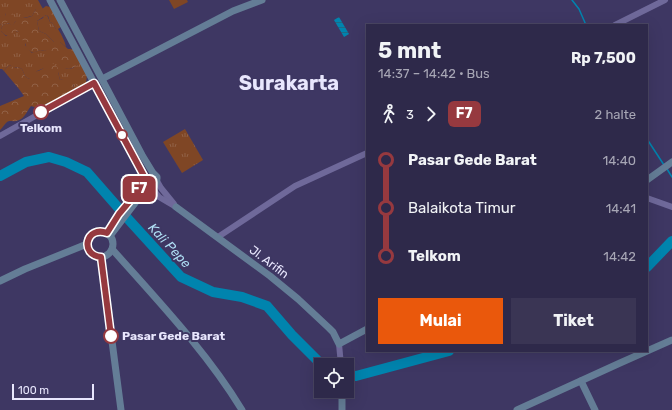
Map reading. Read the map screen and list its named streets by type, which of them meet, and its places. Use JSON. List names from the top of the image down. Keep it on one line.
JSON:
{"streets":{"main road":["Jl. Arifin"]},"districts":["Surakarta"],"water":["Kali Pepe"],"places":["Telkom","Pasar Gede Barat"],"lines":["bus line F7"],"scale_bar":"100 m","page":{"on_map":"F7","heading":["5 mnt","14:37 – 14:42 · Bus","Rp 7,500"],"legs":["3","F7","2 halte"],"list":[{"name":"Pasar Gede Barat","value":"14:40"},{"name":"Balaikota Timur","value":"14:41"},{"name":"Telkom","value":"14:42"}],"buttons":["Mulai","Tiket"],"scale":"100 m"}}
